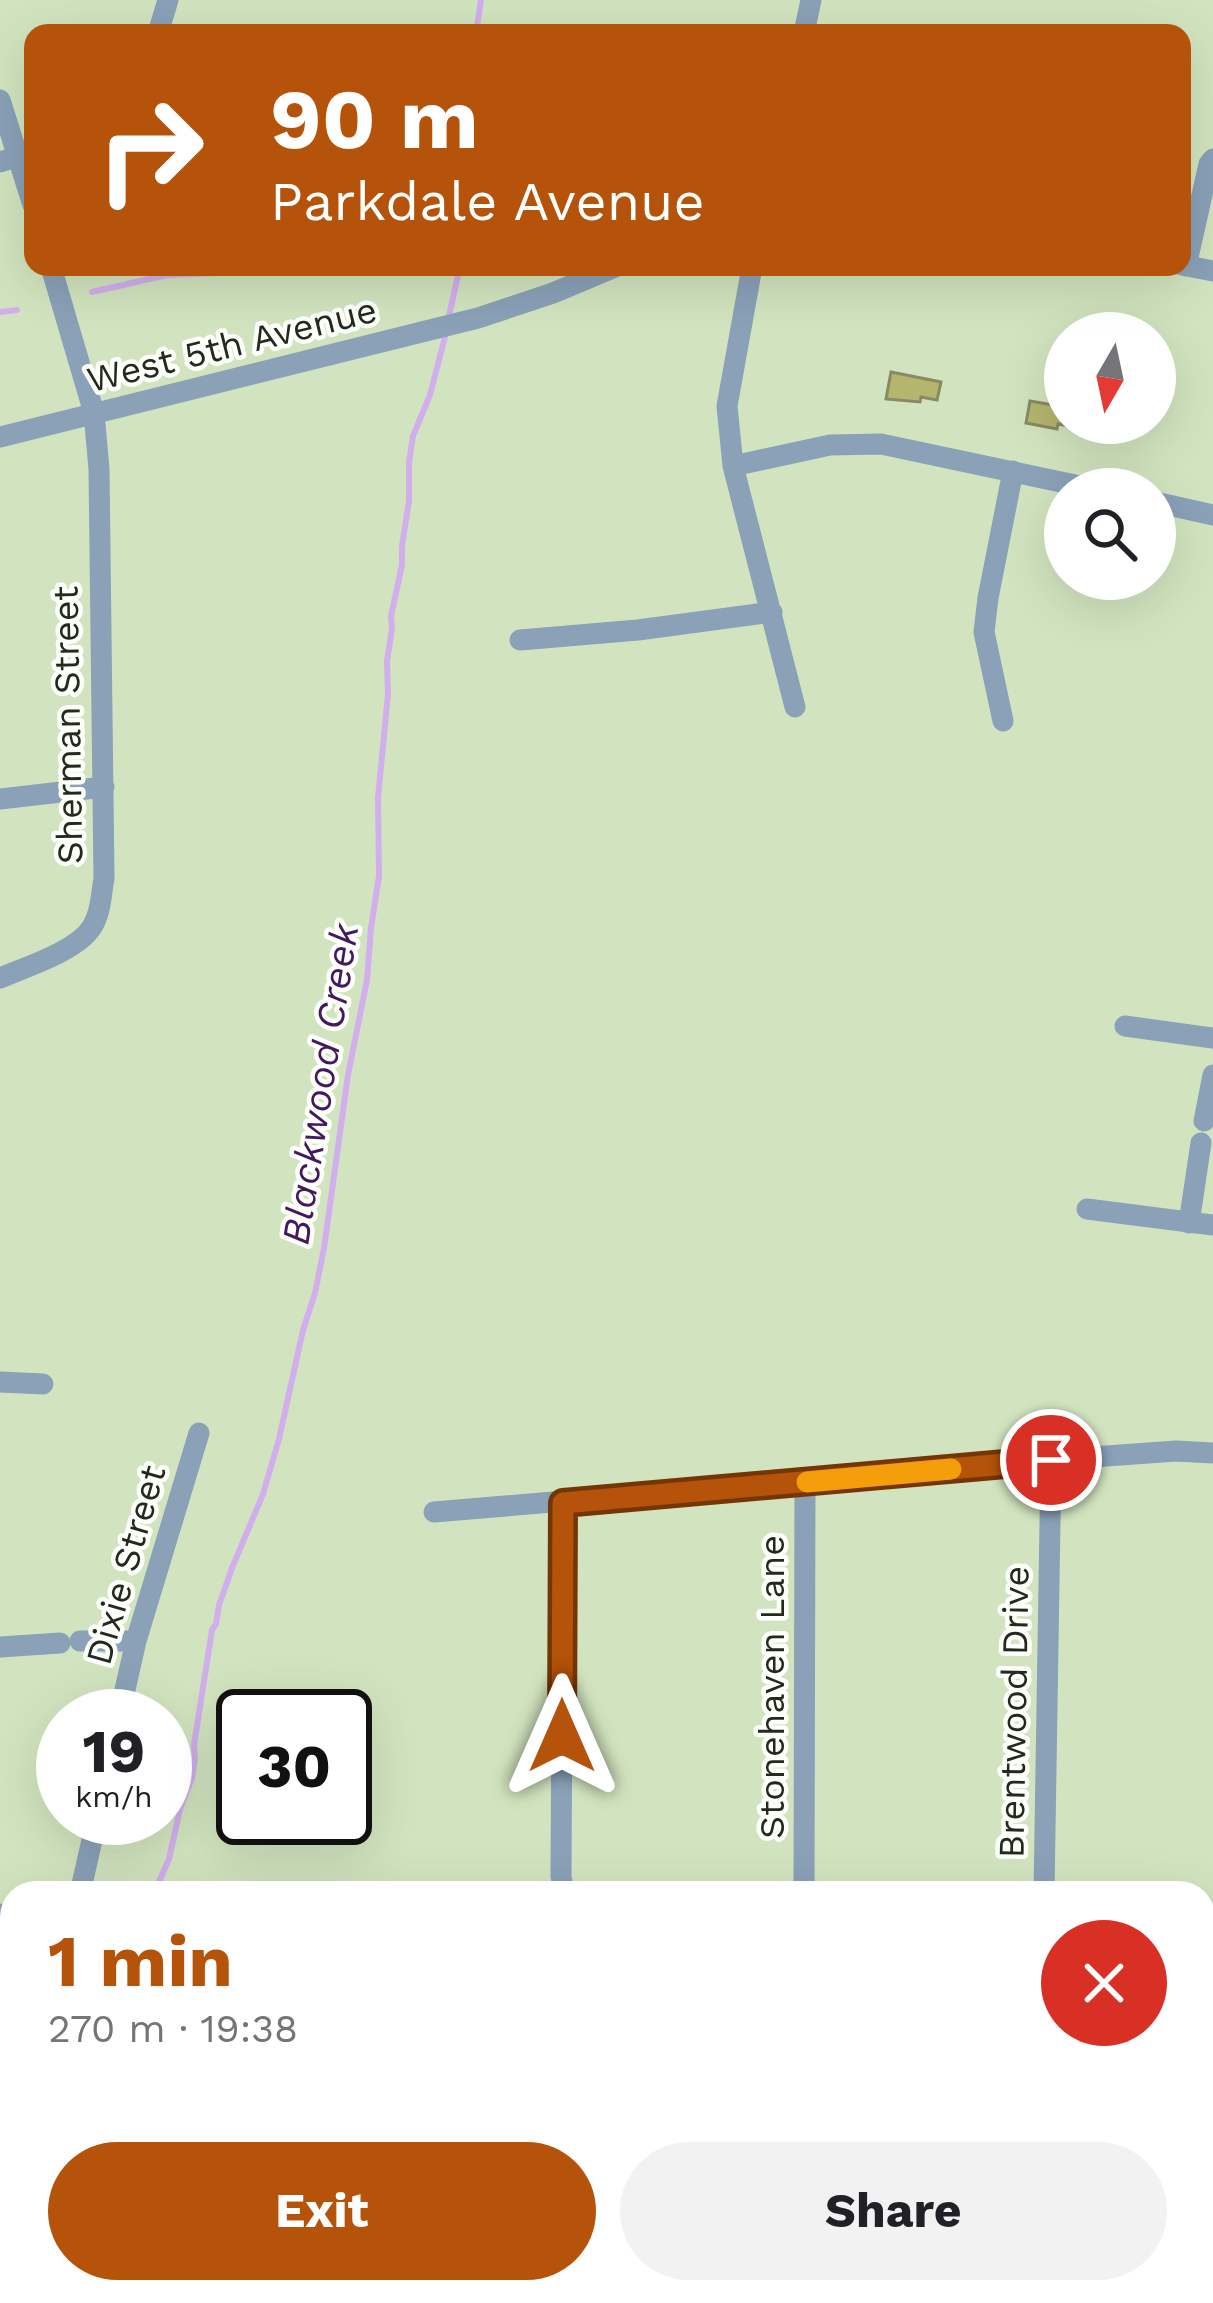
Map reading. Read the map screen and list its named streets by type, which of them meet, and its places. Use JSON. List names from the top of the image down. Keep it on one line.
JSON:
{"streets":{"street":["West 5th Avenue","Sherman Street","Dixie Street","Stonehaven Lane","Brentwood Drive"]},"crossings":[["West 5th Avenue","Sherman Street"]],"water":["Blackwood Creek"],"north":"bottom","page":{"turn":["90 m","Parkdale Avenue"],"speed":"19 km/h","limit":"30","heading":["1 min","270 m · 19:38"],"buttons":["Exit","Share"]}}
